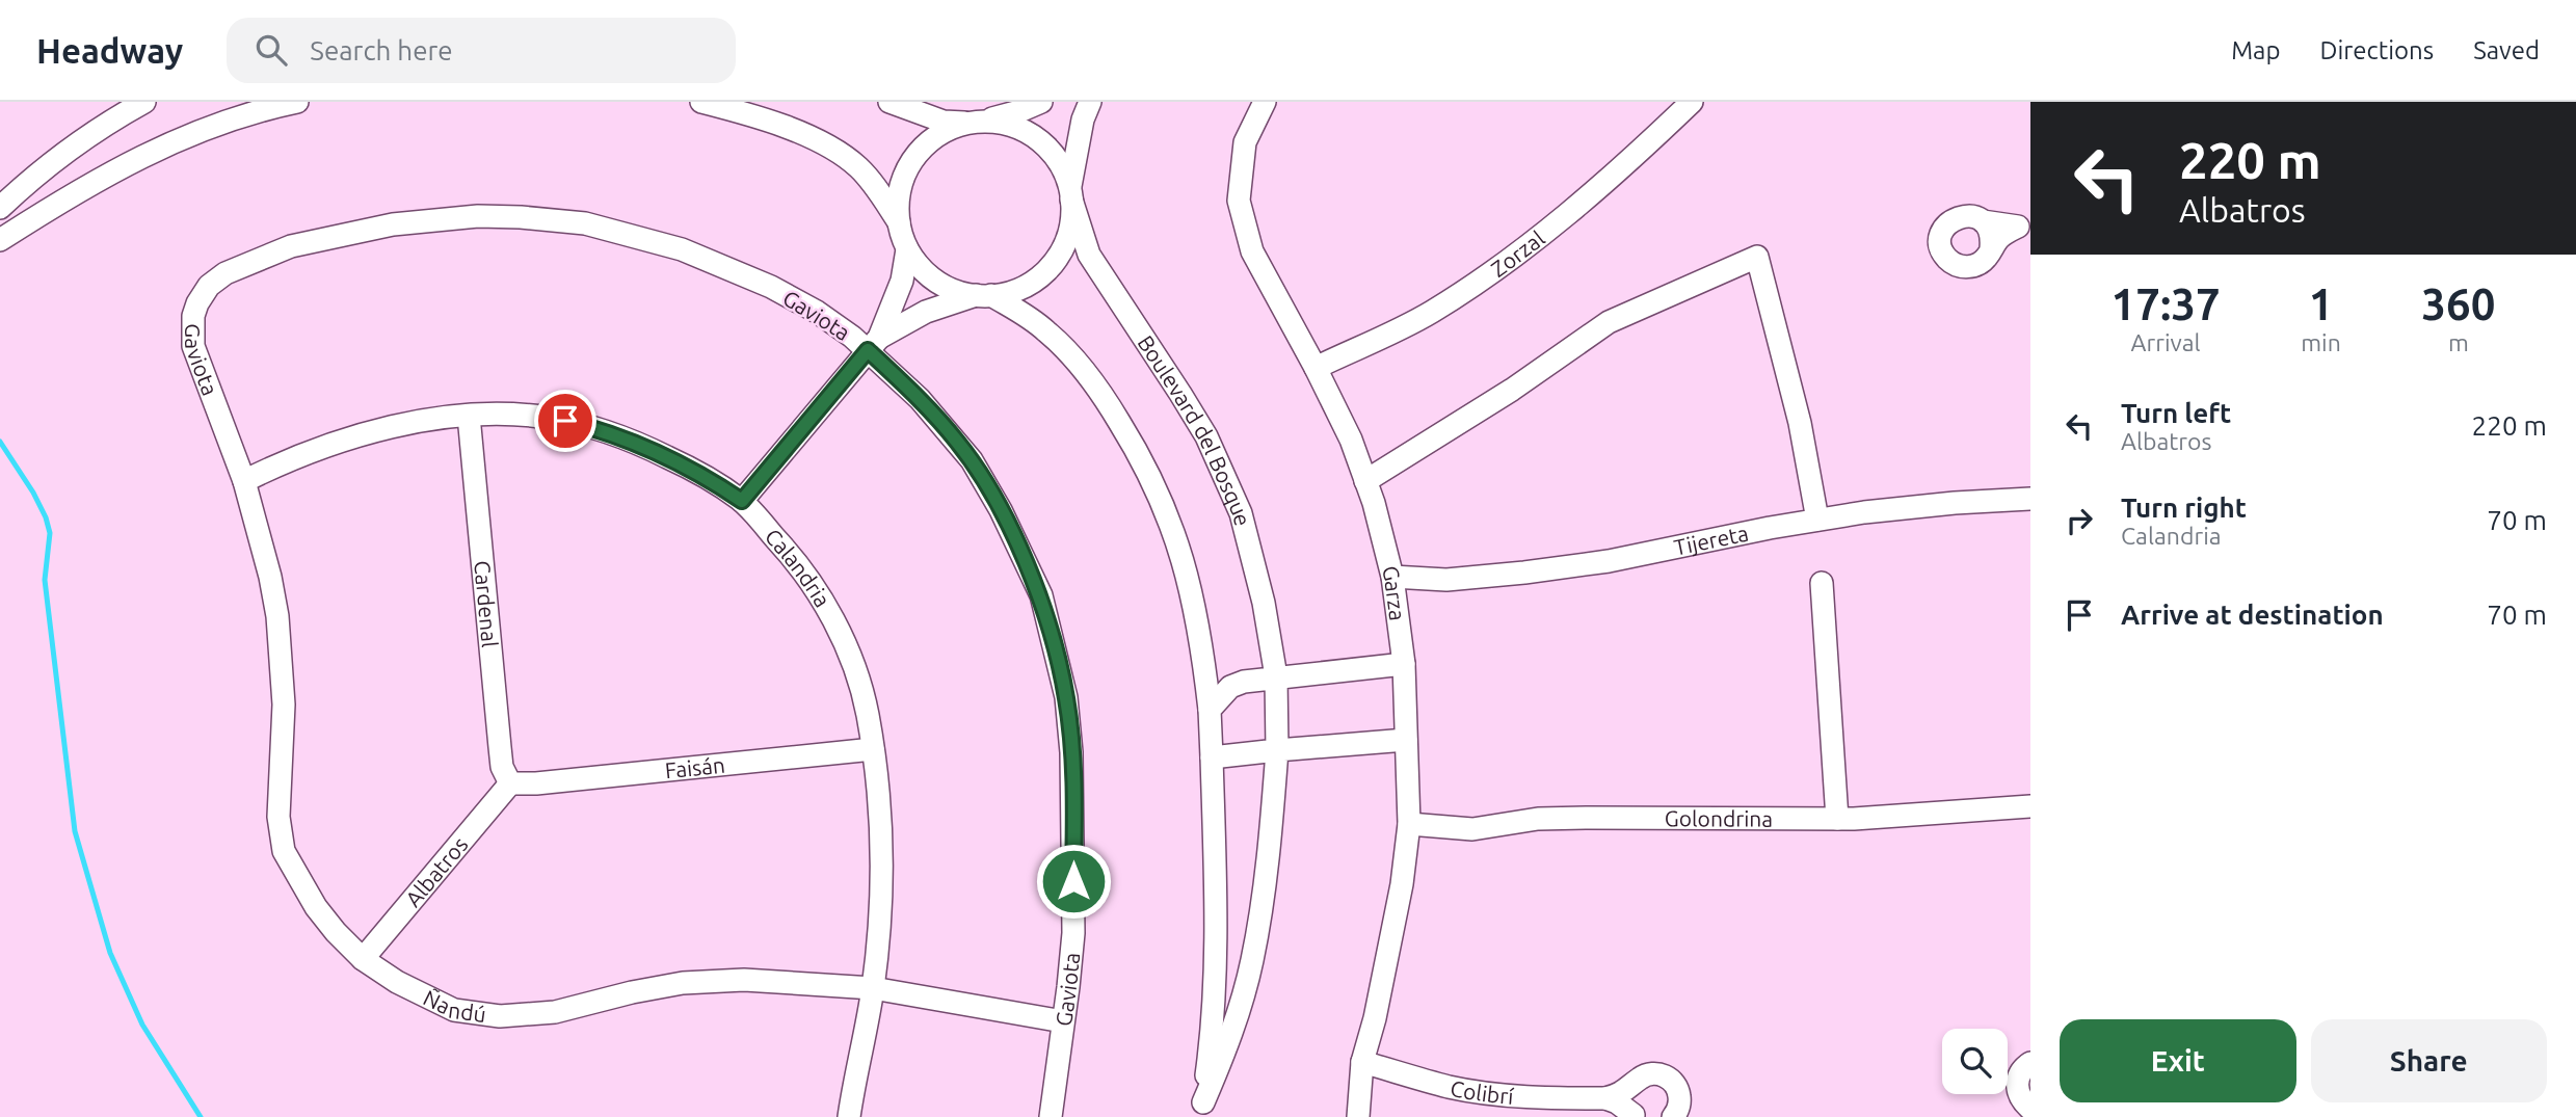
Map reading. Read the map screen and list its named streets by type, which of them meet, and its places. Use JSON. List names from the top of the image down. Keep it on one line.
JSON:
{"streets":{"street":["Zorzal","Gaviota","Boulevard del Bosque","Tijereta","Calandria","Garza","Cardenal","Faisán","Golondrina","Albatros","Ñandú","Colibrí"]},"crossings":[["Zorzal","Garza"],["Gaviota","Calandria"],["Gaviota","Ñandú"],["Tijereta","Garza"],["Calandria","Cardenal"],["Calandria","Faisán"],["Calandria","Ñandú"],["Garza","Golondrina"],["Garza","Colibrí"],["Cardenal","Faisán"],["Cardenal","Albatros"],["Faisán","Albatros"],["Albatros","Ñandú"]],"page":{"header":"Headway","search":"Search here","nav":["Map","Directions","Saved"],"turn":["220 m","Albatros"],"eta":["17:37","Arrival","1","min","360","m"],"list":[{"name":"Turn left","note":"Albatros","value":"220 m"},{"name":"Turn right","note":"Calandria","value":"70 m"},{"name":"Arrive at destination","value":"70 m"}],"buttons":["Exit","Share"]}}
